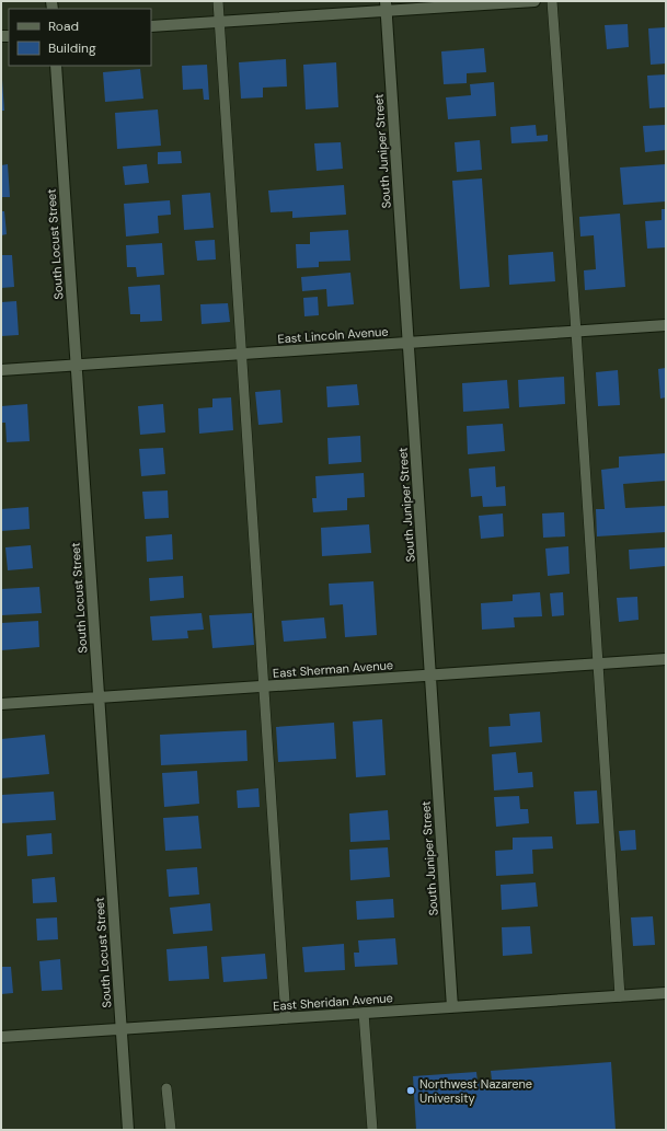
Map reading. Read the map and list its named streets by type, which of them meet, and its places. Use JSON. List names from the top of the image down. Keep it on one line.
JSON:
{"streets":{"street":["South Juniper Street","South Locust Street","East Lincoln Avenue","East Sherman Avenue","East Sheridan Avenue"]},"crossings":[["South Juniper Street","East Lincoln Avenue"],["South Juniper Street","East Sherman Avenue"],["South Juniper Street","East Sheridan Avenue"],["South Locust Street","East Lincoln Avenue"],["South Locust Street","East Sherman Avenue"],["South Locust Street","East Sheridan Avenue"]],"places":["Northwest Nazarene University"],"legend":["Road","Building"]}
